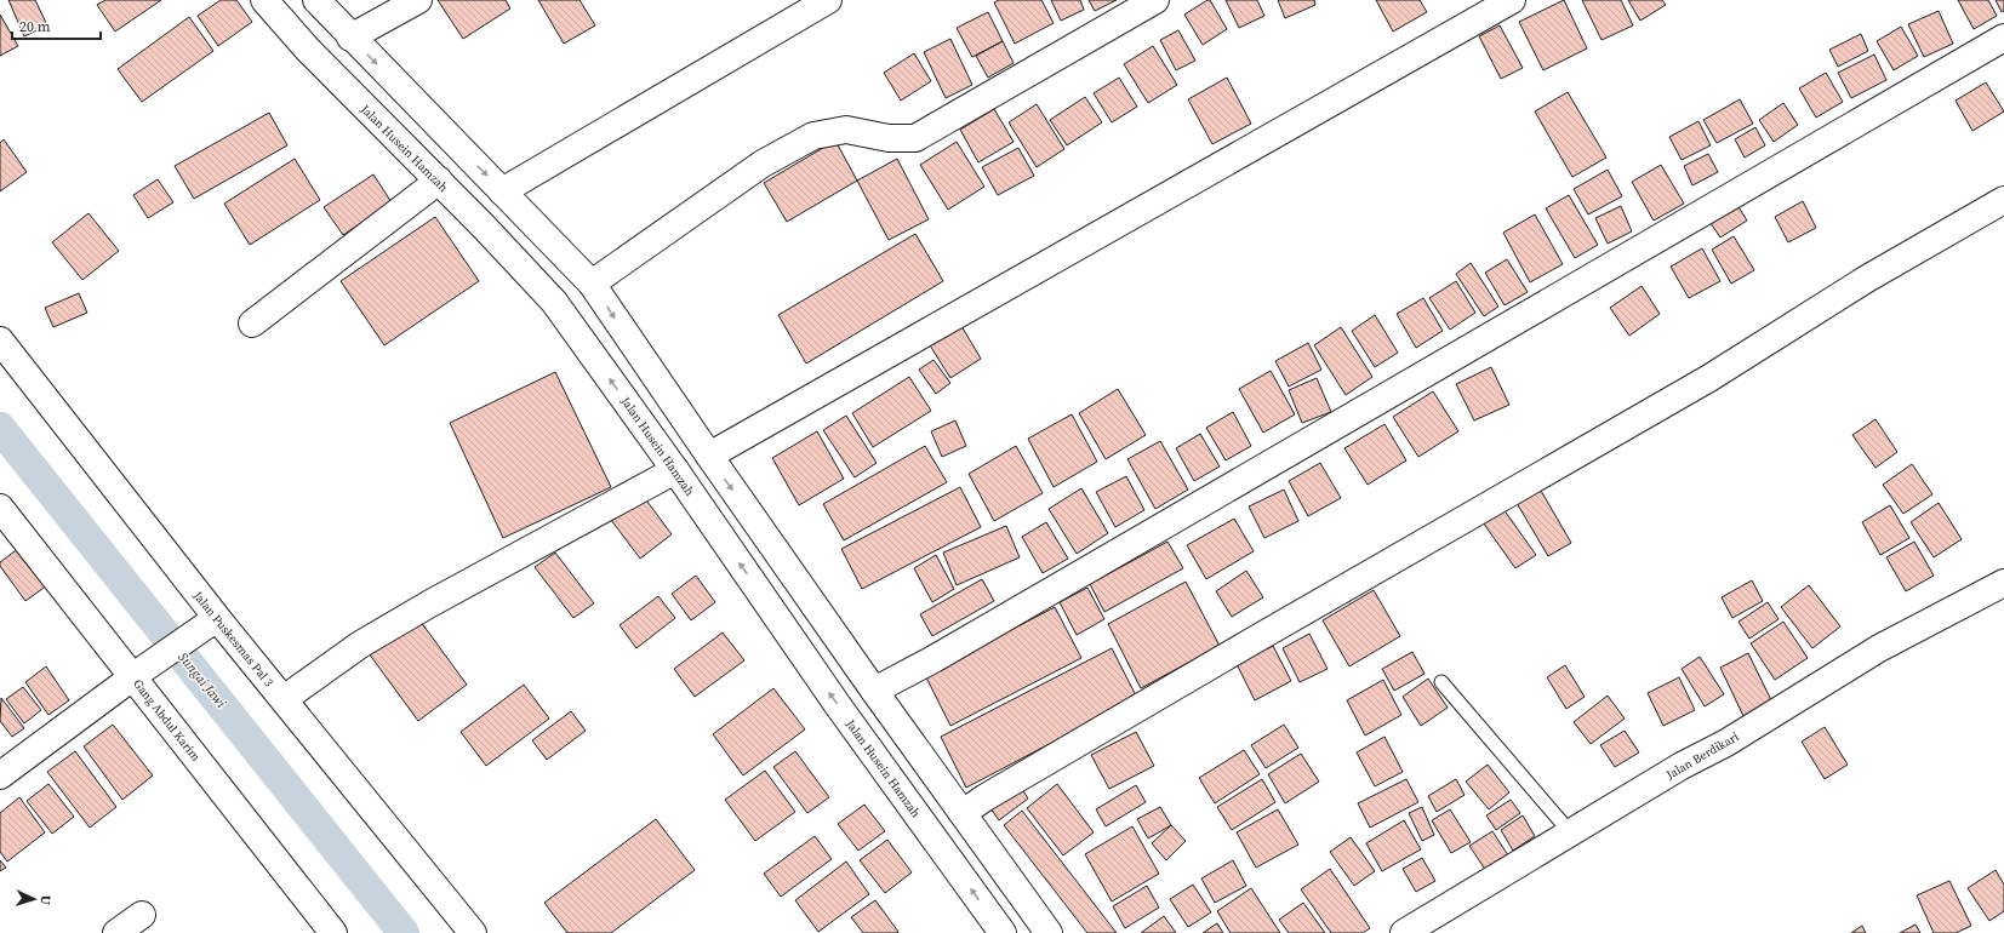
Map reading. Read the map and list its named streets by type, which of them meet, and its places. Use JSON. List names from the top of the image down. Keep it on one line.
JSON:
{"streets":{"street":["Jalan Husein Hamzah","Jalan Puskesmas Pal 3","Gang Abdul Karim","Jalan Berdikari"]},"water":["Sungai Jawi"],"scale_bar":"20 m","north":"right"}
